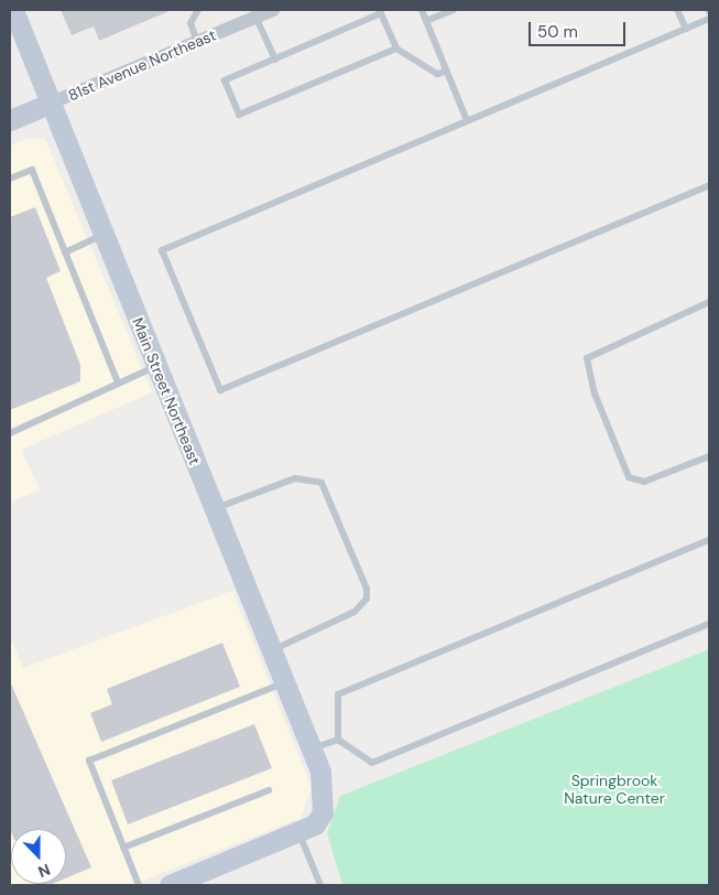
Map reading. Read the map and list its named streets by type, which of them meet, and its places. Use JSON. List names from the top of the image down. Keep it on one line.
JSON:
{"streets":{"street":["81st Avenue Northeast","Main Street Northeast"]},"crossings":[["81st Avenue Northeast","Main Street Northeast"]],"parks":["Springbrook Nature Center"],"scale_bar":"50 m","north":"bottom"}
